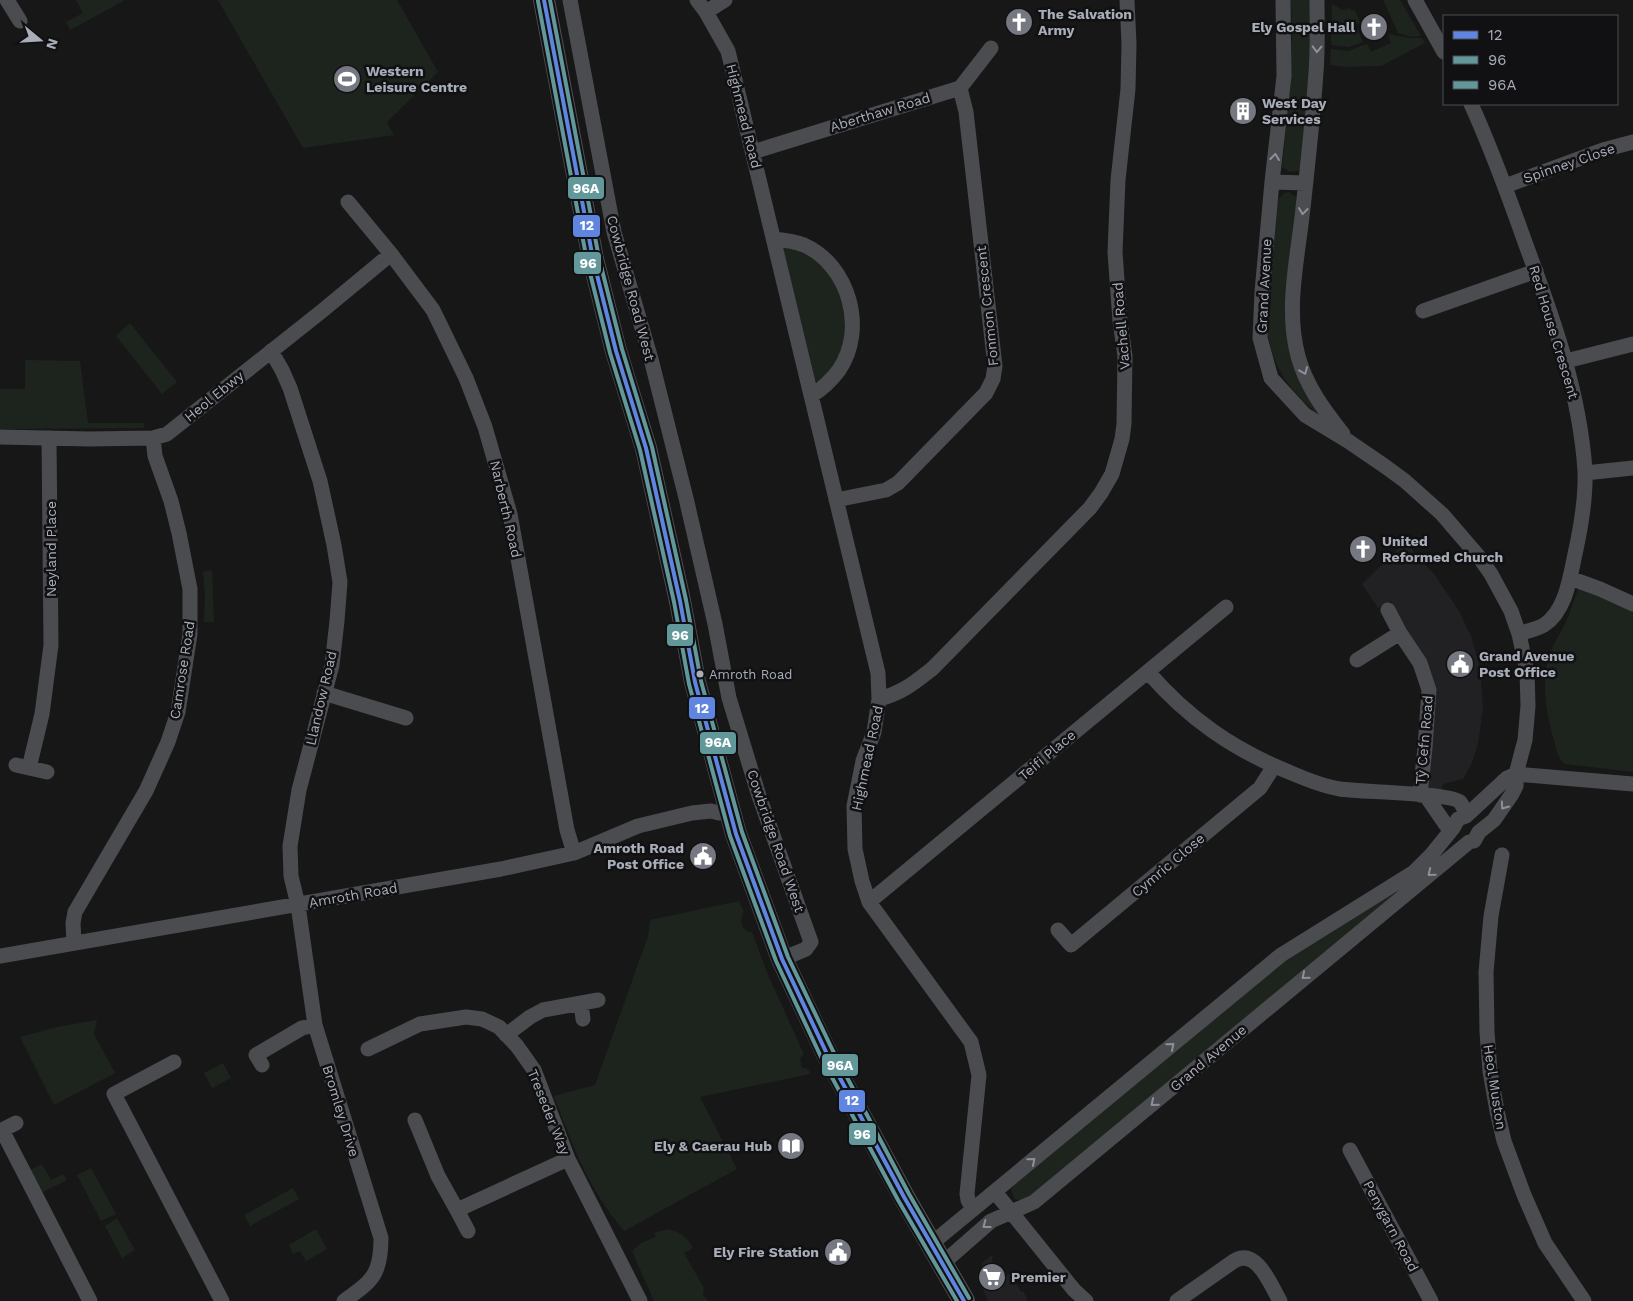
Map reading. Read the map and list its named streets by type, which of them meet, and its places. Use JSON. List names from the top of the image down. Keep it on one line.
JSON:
{"streets":{"highway":["Cowbridge Road West"],"street":["Aberthaw Road","Highmead Road","Spinney Close","Grand Avenue","Fonmon Crescent","Vachell Road","Red House Crescent","Heol Ebwy","Narberth Road","Neyland Place","Camrose Road","Llandow Road","Tŷ Cefn Road","Teifi Place","Cymric Close","Amroth Road","Heol Muston","Bromley Drive","Treseder Way","Penygarn Road"]},"crossings":[["Aberthaw Road","Highmead Road"],["Aberthaw Road","Fonmon Crescent"],["Highmead Road","Fonmon Crescent"],["Highmead Road","Vachell Road"],["Highmead Road","Teifi Place"],["Spinney Close","Red House Crescent"],["Grand Avenue","Cowbridge Road West"],["Grand Avenue","Red House Crescent"],["Cowbridge Road West","Amroth Road"],["Heol Ebwy","Narberth Road"],["Heol Ebwy","Neyland Place"],["Heol Ebwy","Camrose Road"],["Heol Ebwy","Llandow Road"],["Narberth Road","Amroth Road"],["Camrose Road","Amroth Road"],["Llandow Road","Amroth Road"],["Llandow Road","Bromley Drive"],["Amroth Road","Bromley Drive"]],"places":{"church":["The Salvation Army","Ely Gospel Hall","United Reformed Church"],"sports":["Western Leisure Centre"],"building":["West Day Services"],"public building":["Grand Avenue Post Office","Amroth Road Post Office","Ely Fire Station"],"other":["Amroth Road"],"library":["Ely & Caerau Hub"],"supermarket":["Premier"]},"lines":["transit line 12","transit line 96A","transit line 96"],"legend":["12","96","96A"],"north":"right"}
